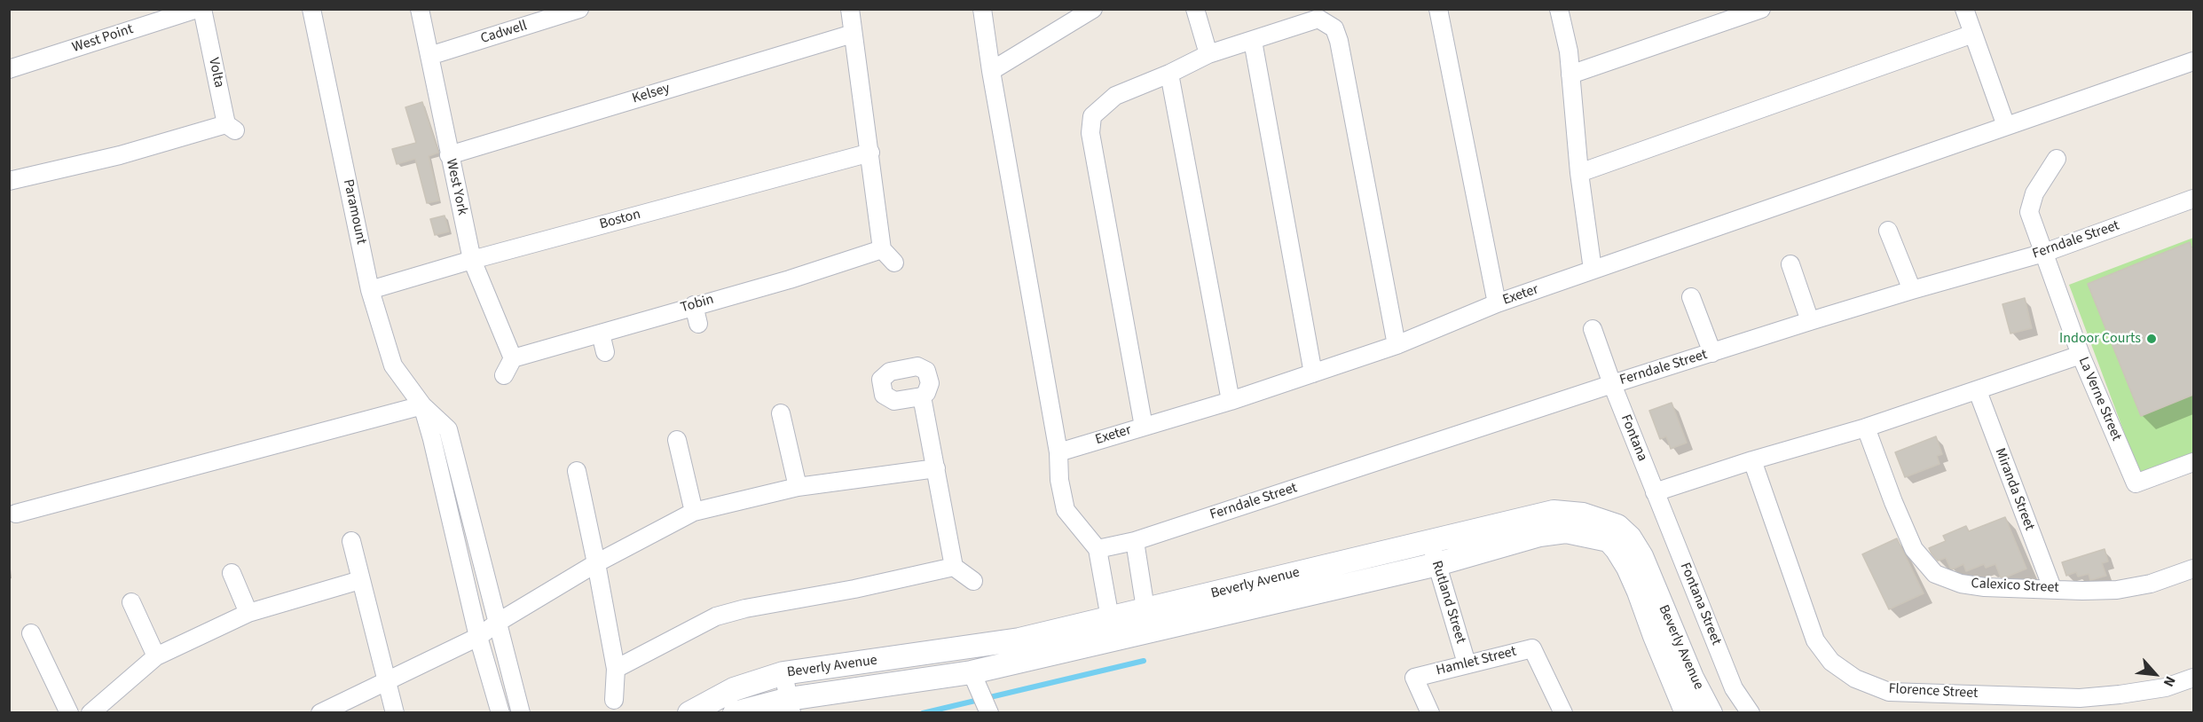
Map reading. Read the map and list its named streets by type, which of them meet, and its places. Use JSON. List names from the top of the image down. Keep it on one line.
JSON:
{"streets":{"street":["Cadwell","West Point","Volta","Kelsey","West York","Paramount","Boston","Ferndale Street","Exeter","Tobin","La Verne Street","Fontana","Miranda Street","Beverly Avenue","Calexico Street","Rutland Street","Fontana Street","Hamlet Street","Florence Street"]},"crossings":[["Cadwell","West York"],["Kelsey","West York"],["West York","Boston"],["West York","Tobin"],["Paramount","Boston"],["Ferndale Street","La Verne Street"],["Ferndale Street","Fontana"],["Fontana","Fontana Street"],["Miranda Street","Calexico Street"],["Beverly Avenue","Rutland Street"],["Rutland Street","Hamlet Street"]],"places":["Indoor Courts"],"north":"bottom right"}
